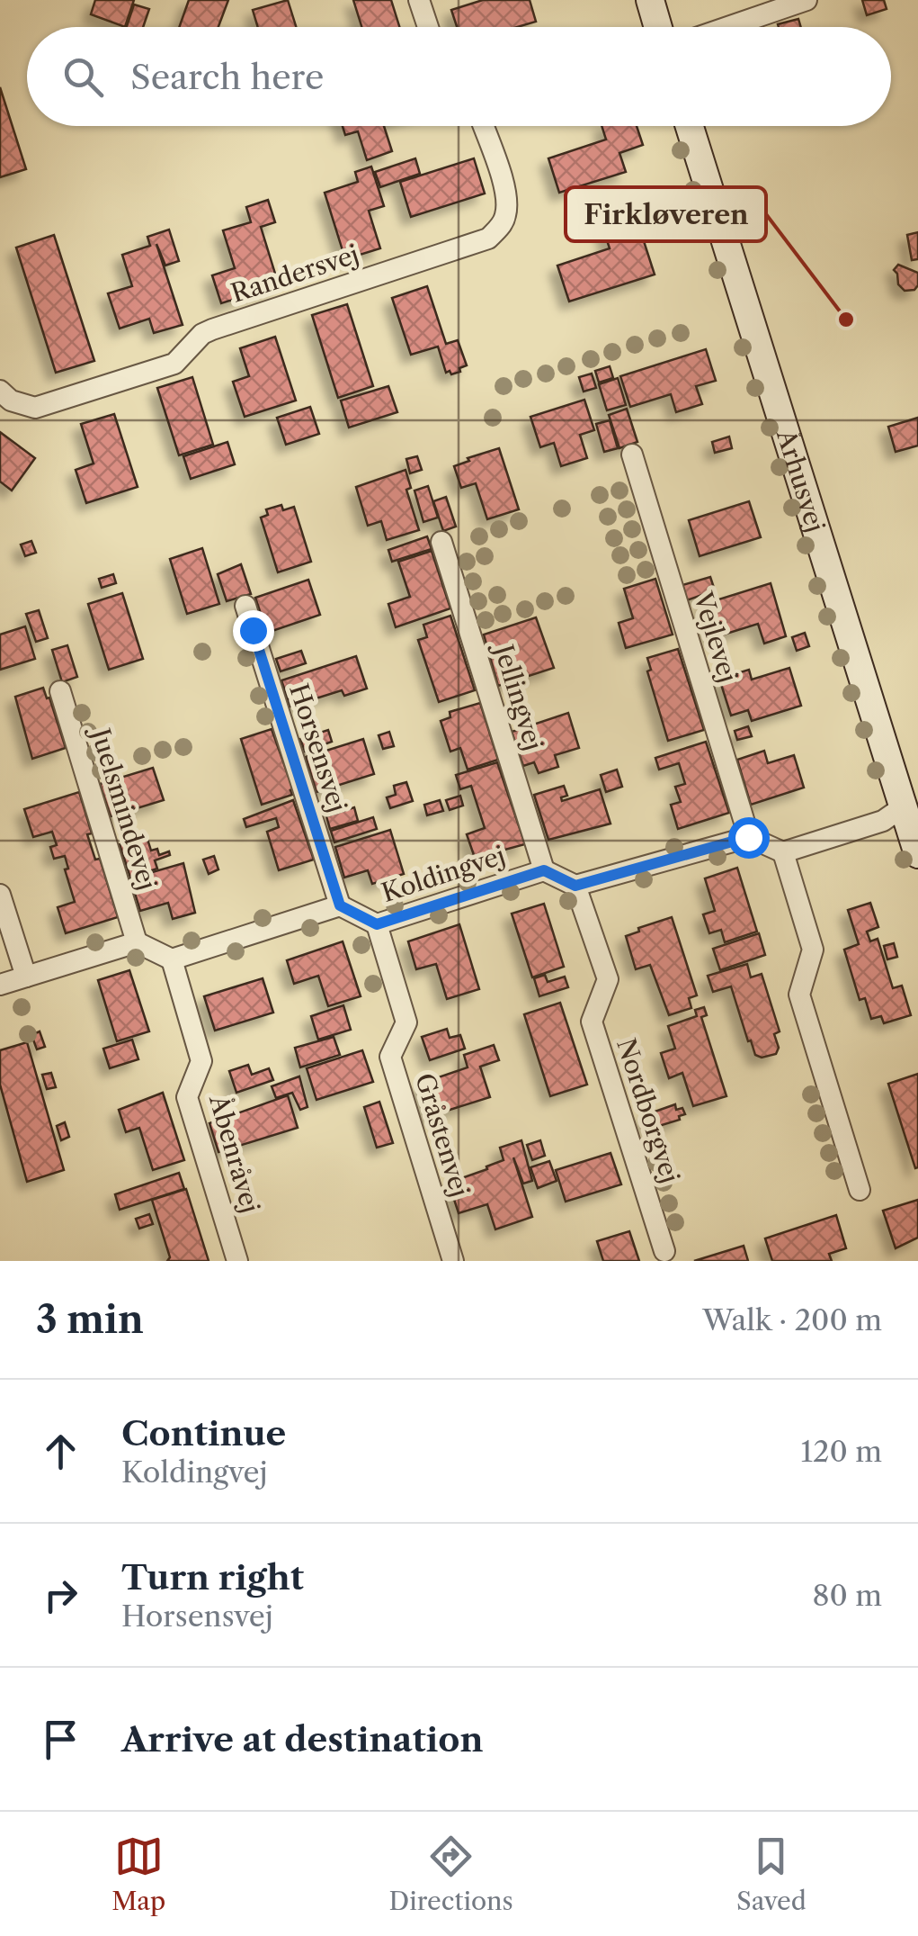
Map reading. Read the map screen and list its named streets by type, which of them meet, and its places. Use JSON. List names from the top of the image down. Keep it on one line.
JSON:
{"streets":{"street":["Randersvej","Århusvej","Vejlevej","Jellingvej","Horsensvej","Juelsmindevej","Koldingvej","Nordborgvej","Gråstenvej","Åbenråvej"]},"crossings":[["Jellingvej","Koldingvej"],["Horsensvej","Koldingvej"],["Koldingvej","Nordborgvej"],["Koldingvej","Gråstenvej"]],"places":["Firkløveren"],"page":{"search":"Search here","heading":["3 min","Walk · 200 m"],"list":[["Continue","Koldingvej","120 m"],["Turn right","Horsensvej","80 m"],"Arrive at destination"],"nav":["Map","Directions","Saved"]}}
